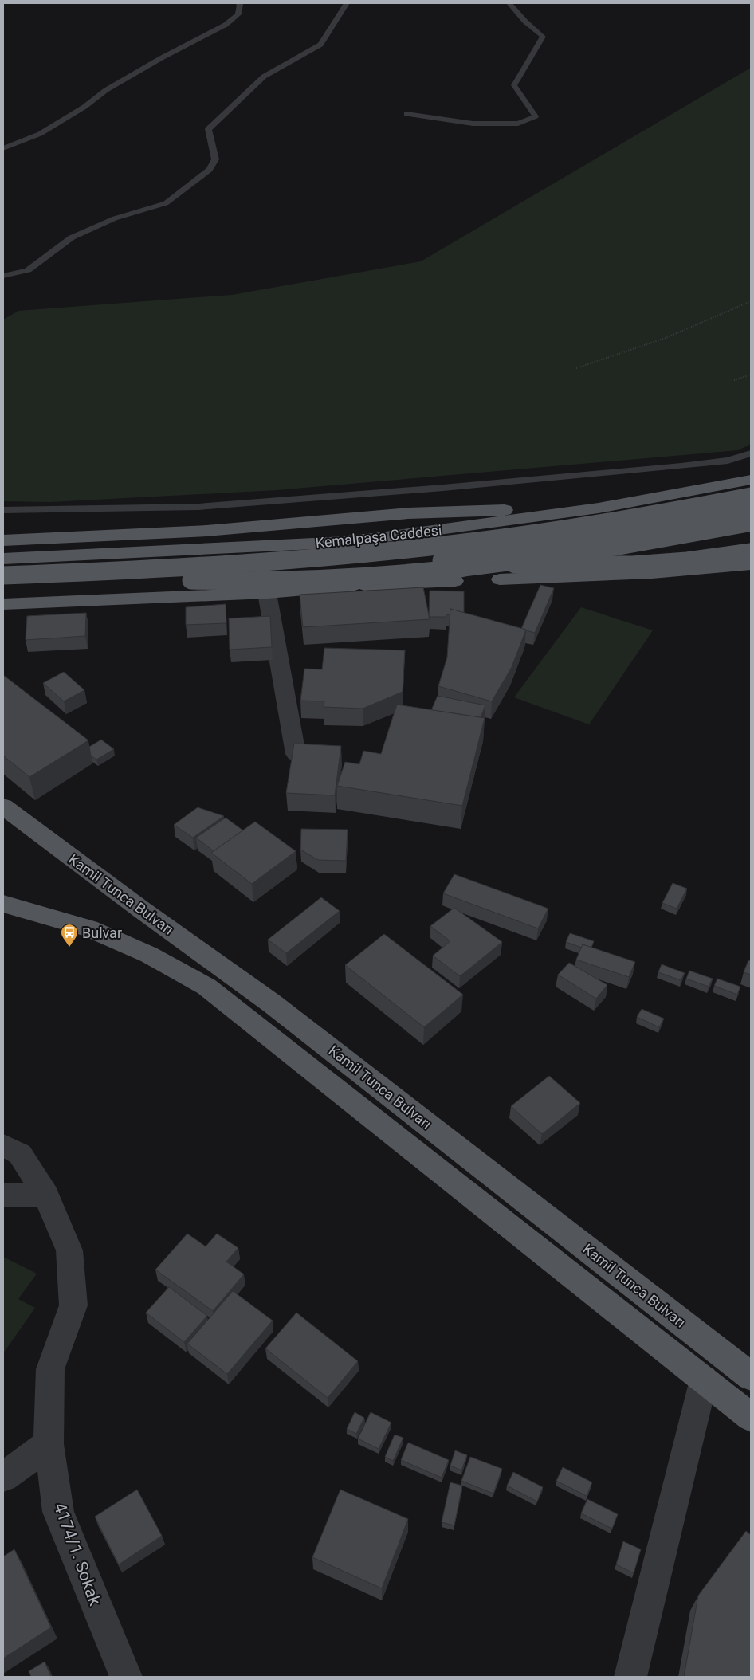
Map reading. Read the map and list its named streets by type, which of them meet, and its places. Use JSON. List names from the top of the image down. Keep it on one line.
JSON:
{"streets":{"main road":["Kemalpaşa Caddesi","Kamil Tunca Bulvarı"],"street":["4174/1. Sokak"]},"places":{"bus stop":["Bulvar"]}}
